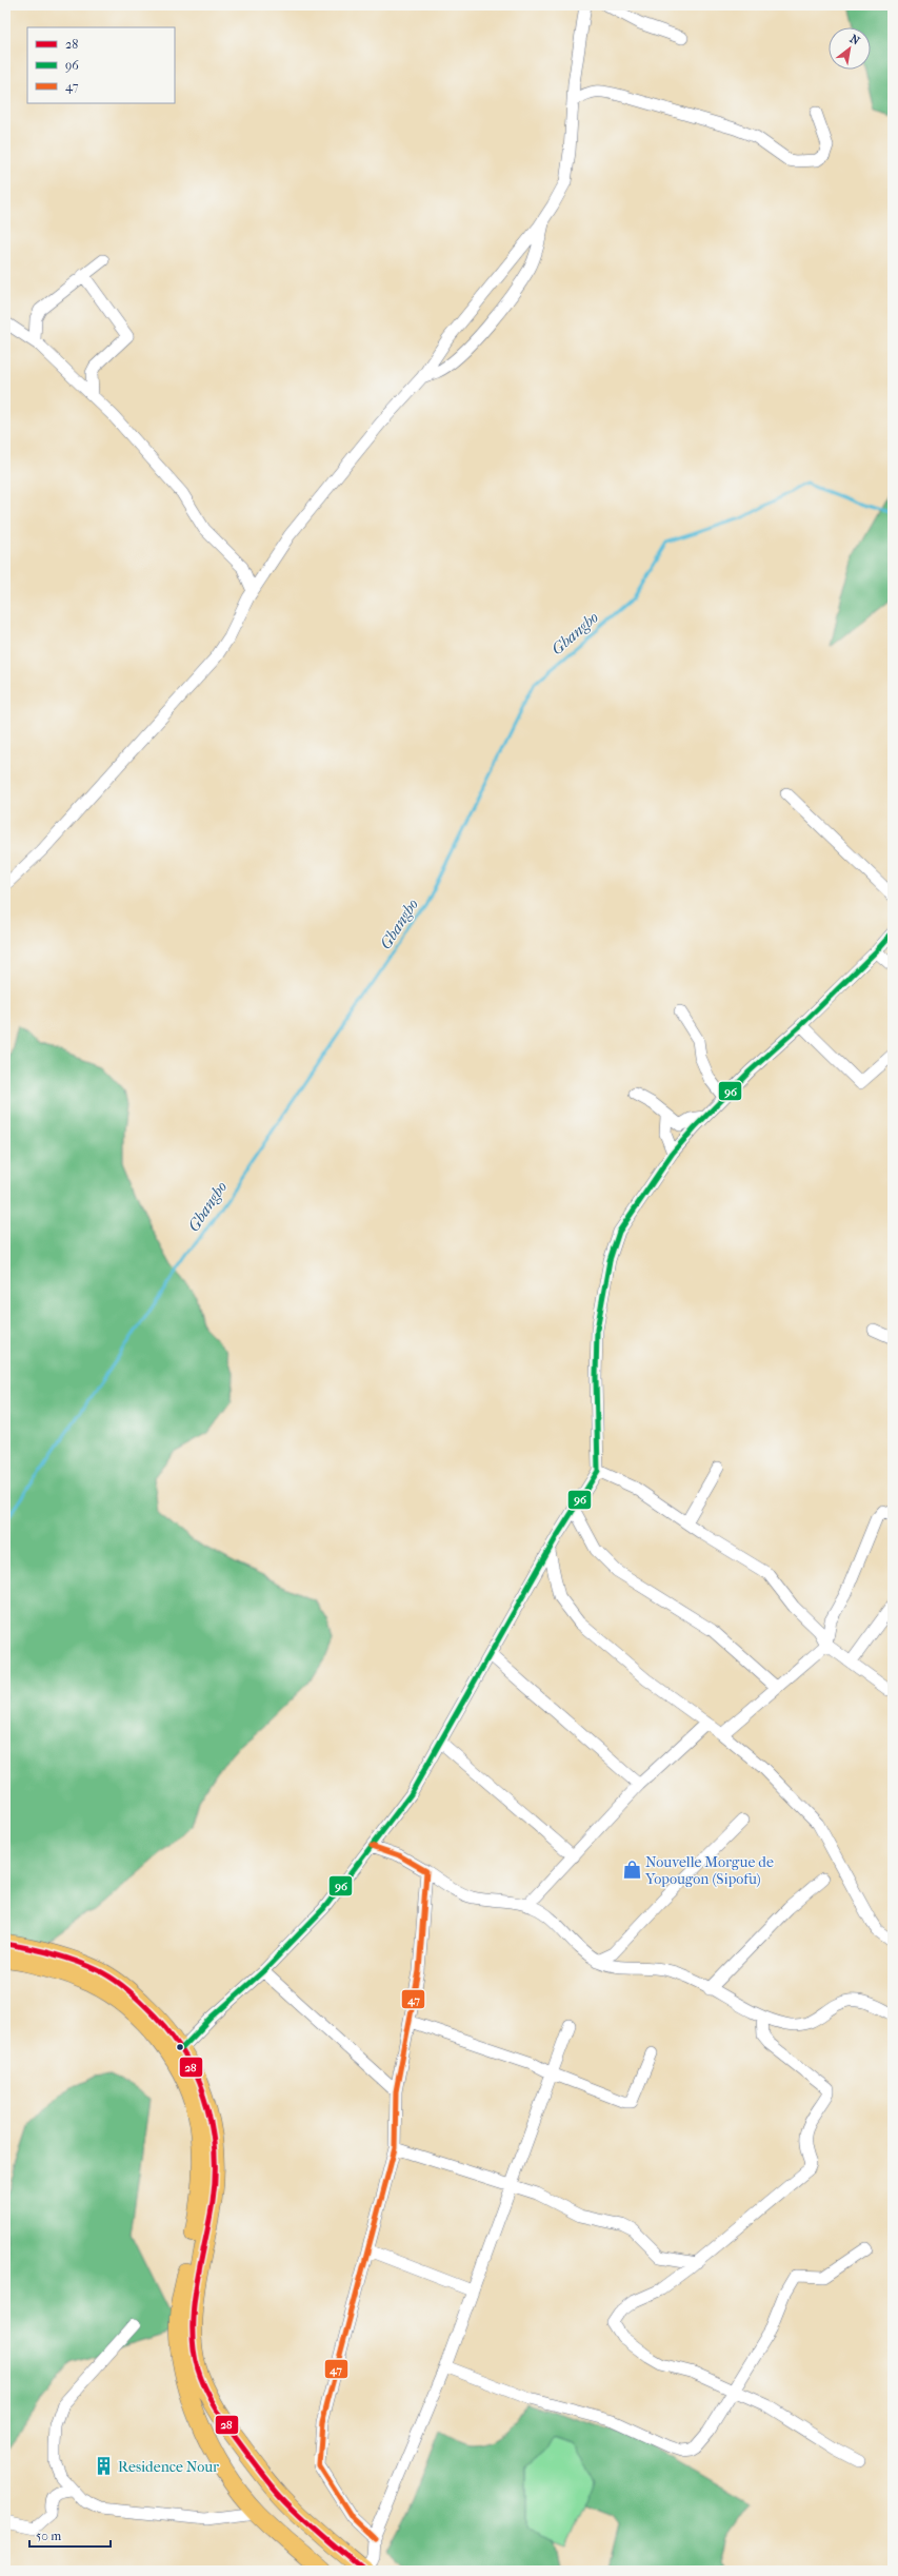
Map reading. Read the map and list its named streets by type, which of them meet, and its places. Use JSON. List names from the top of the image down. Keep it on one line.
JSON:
{"water":["Gbangbo"],"places":{"shop":["Nouvelle Morgue de Yopougon (Sipofu)"],"building":["Residence Nour"]},"lines":["transit line 96","transit line 47","transit line 28"],"legend":["28","96","47"],"scale_bar":"50 m","north":"top right"}
